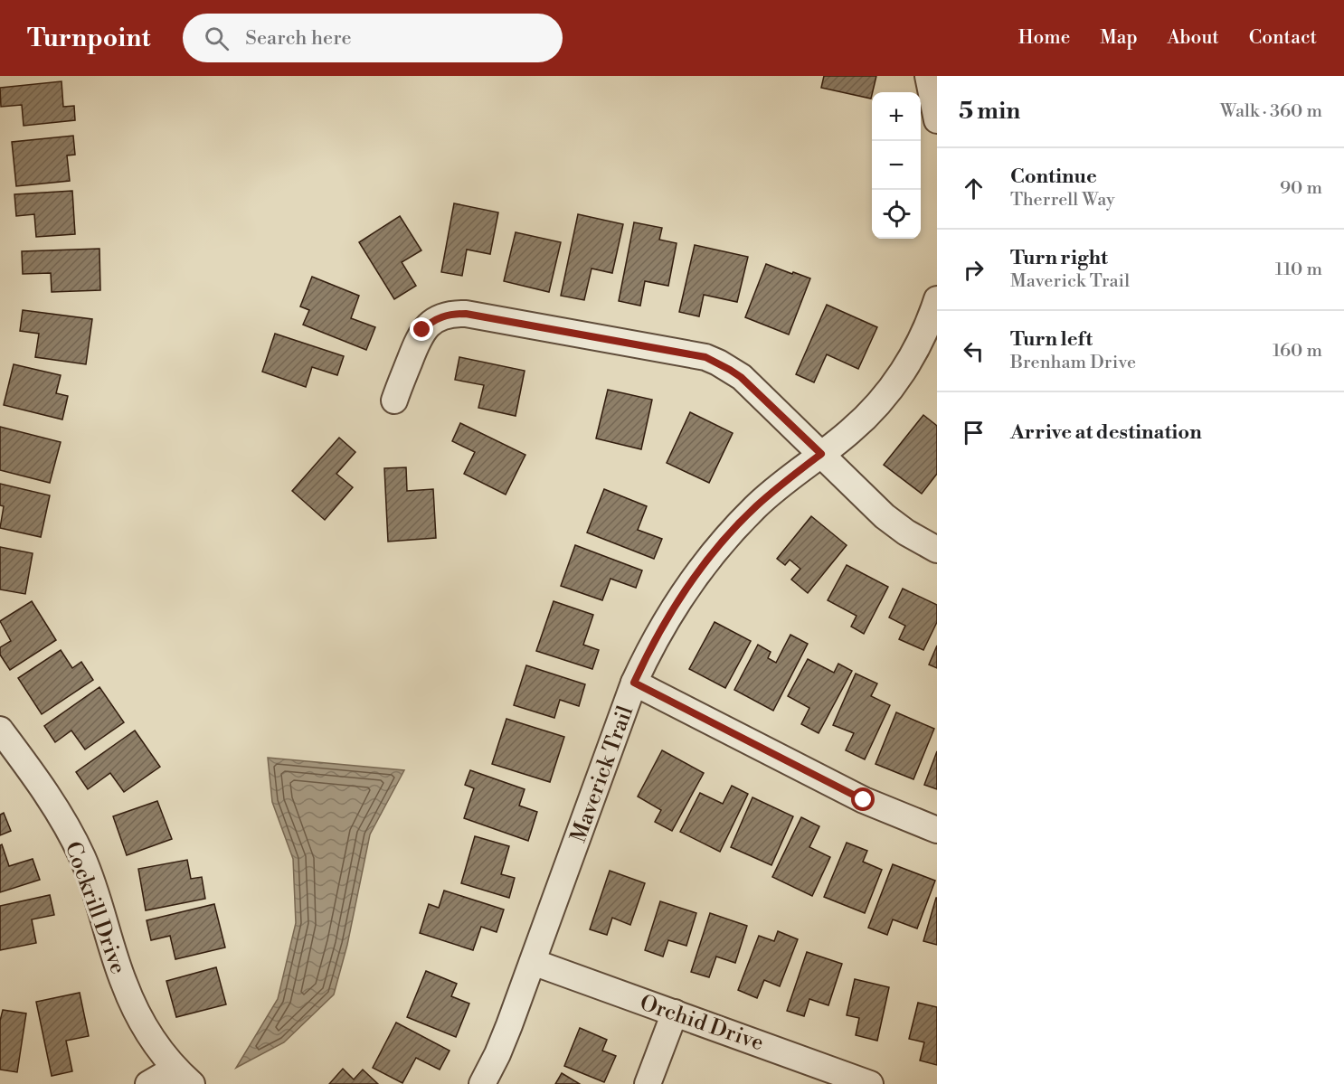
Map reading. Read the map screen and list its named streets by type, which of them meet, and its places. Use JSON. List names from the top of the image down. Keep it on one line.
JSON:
{"streets":{"street":["Maverick Trail","Cockrill Drive","Orchid Drive"]},"crossings":[["Maverick Trail","Orchid Drive"]],"page":{"header":"Turnpoint","search":"Search here","nav":["Home","Map","About","Contact"],"heading":["5 min","Walk · 360 m"],"map_buttons":["+","−"],"list":[["Continue","Therrell Way","90 m"],["Turn right","Maverick Trail","110 m"],["Turn left","Brenham Drive","160 m"],"Arrive at destination"]}}
